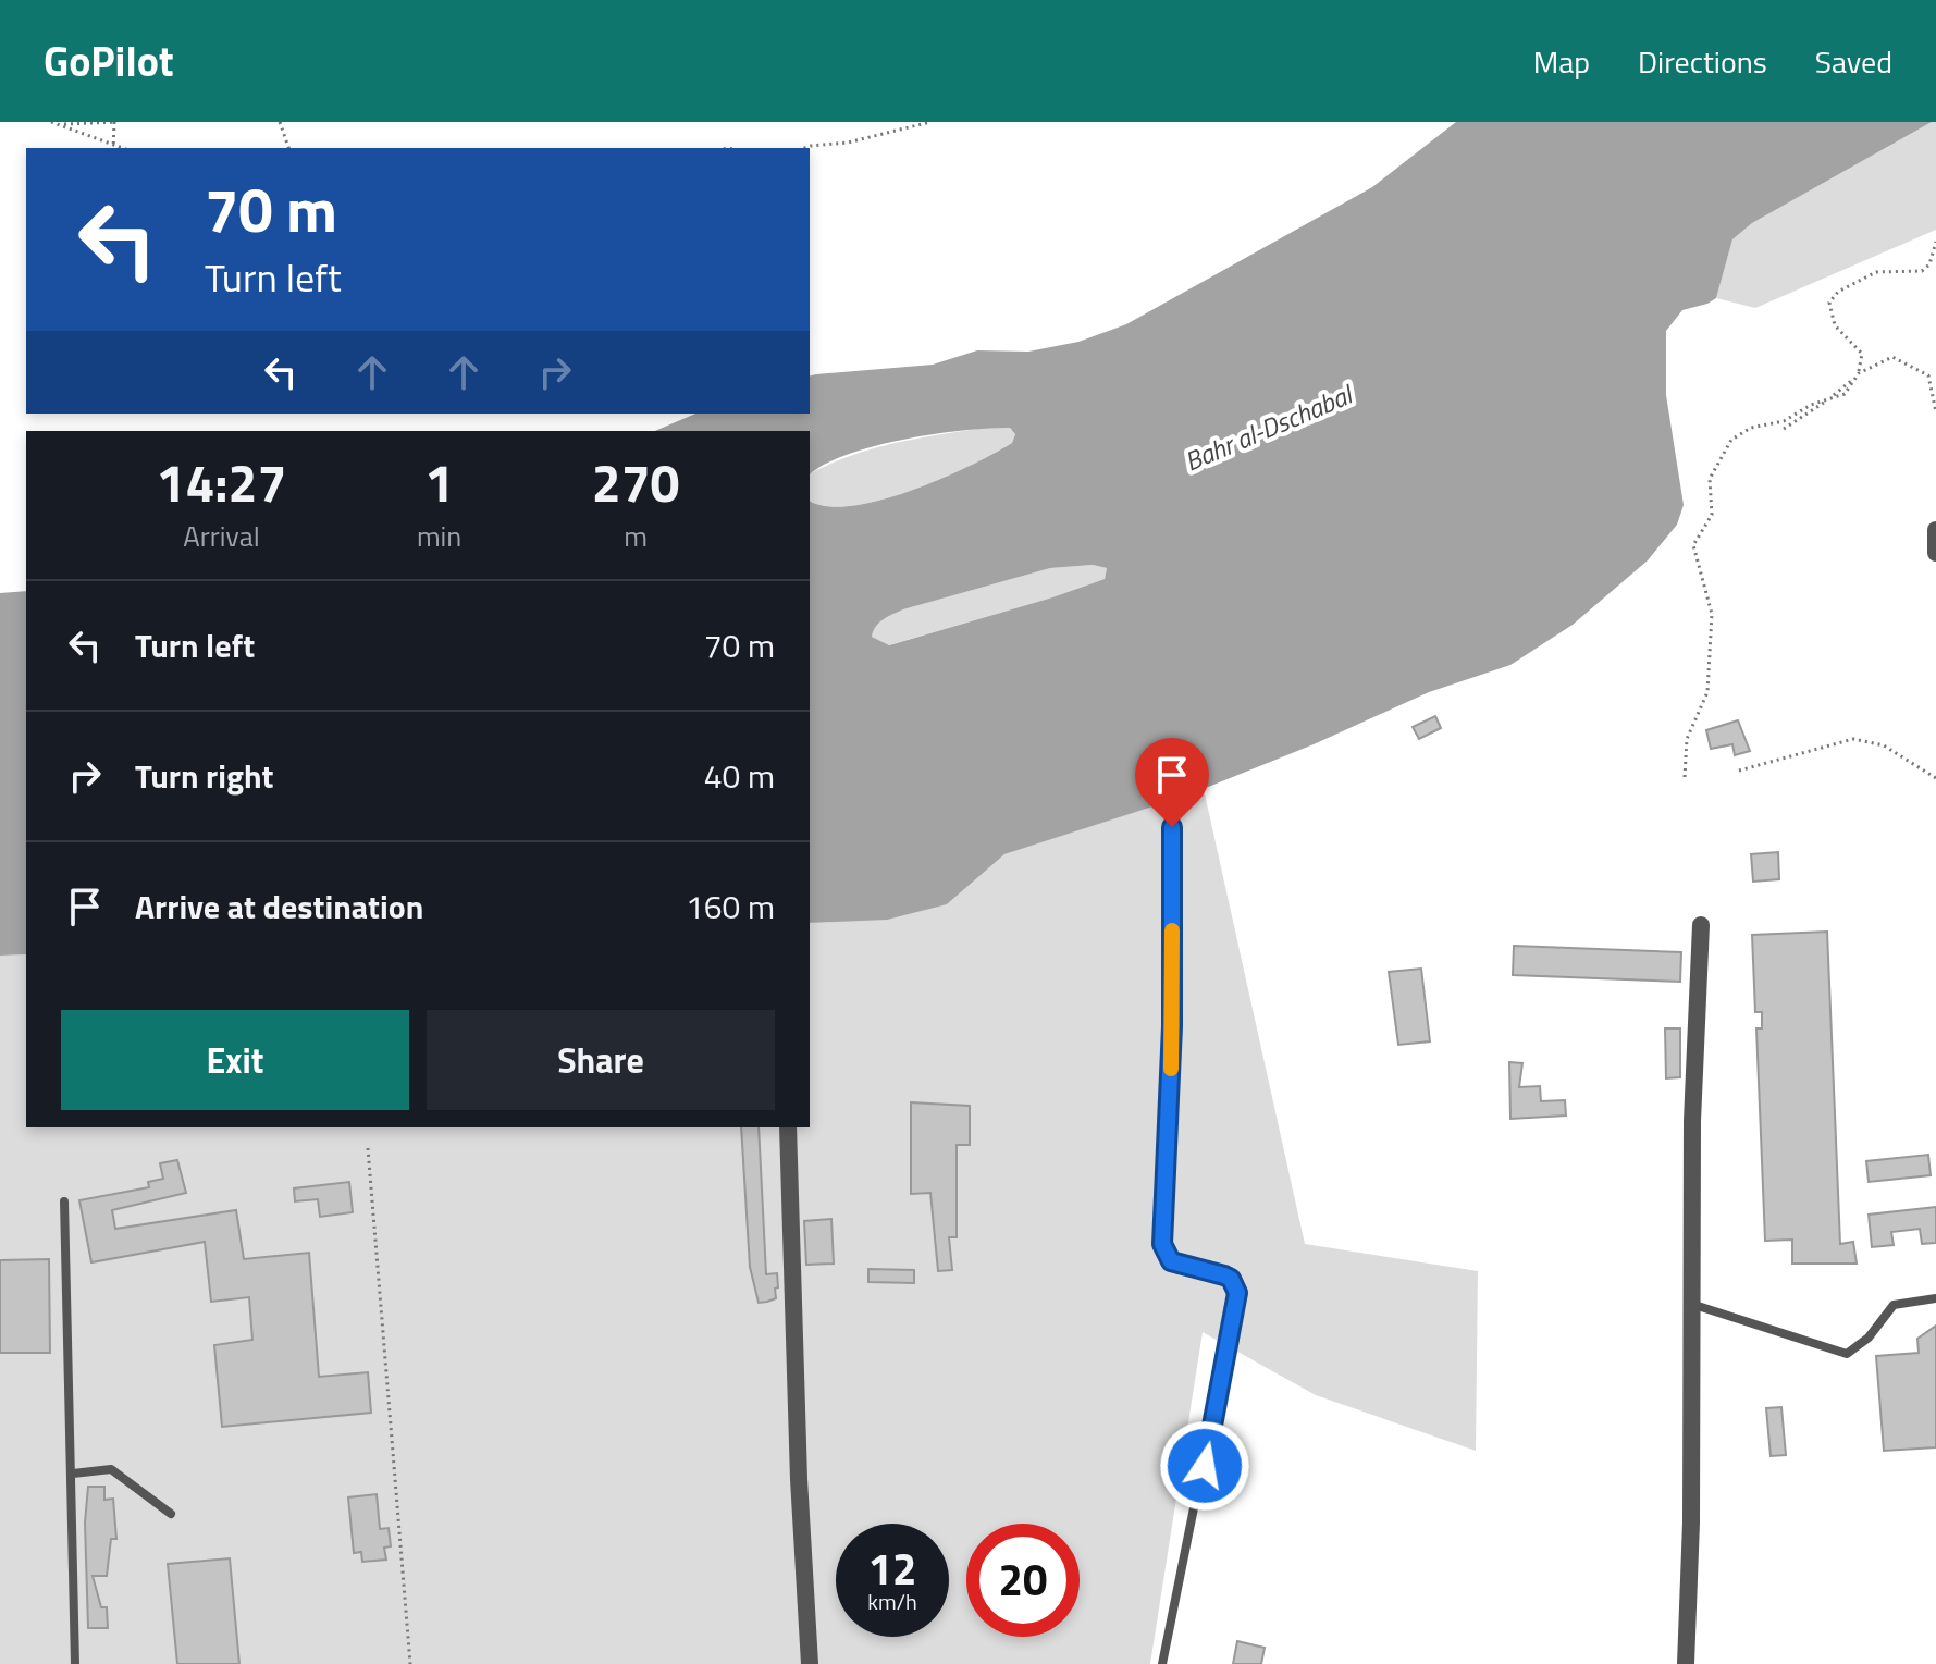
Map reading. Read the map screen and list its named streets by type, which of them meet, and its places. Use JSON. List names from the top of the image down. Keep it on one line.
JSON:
{"water":["Bahr al-Dschabal"],"page":{"header":"GoPilot","nav":["Map","Directions","Saved"],"turn":["70 m","Turn left"],"eta":["14:27","Arrival","1","min","270","m"],"list":[{"name":"Turn left","value":"70 m"},{"name":"Turn right","value":"40 m"},{"name":"Arrive at destination","value":"160 m"}],"buttons":["Exit","Share"],"speed":"12 km/h","limit":"20"}}
